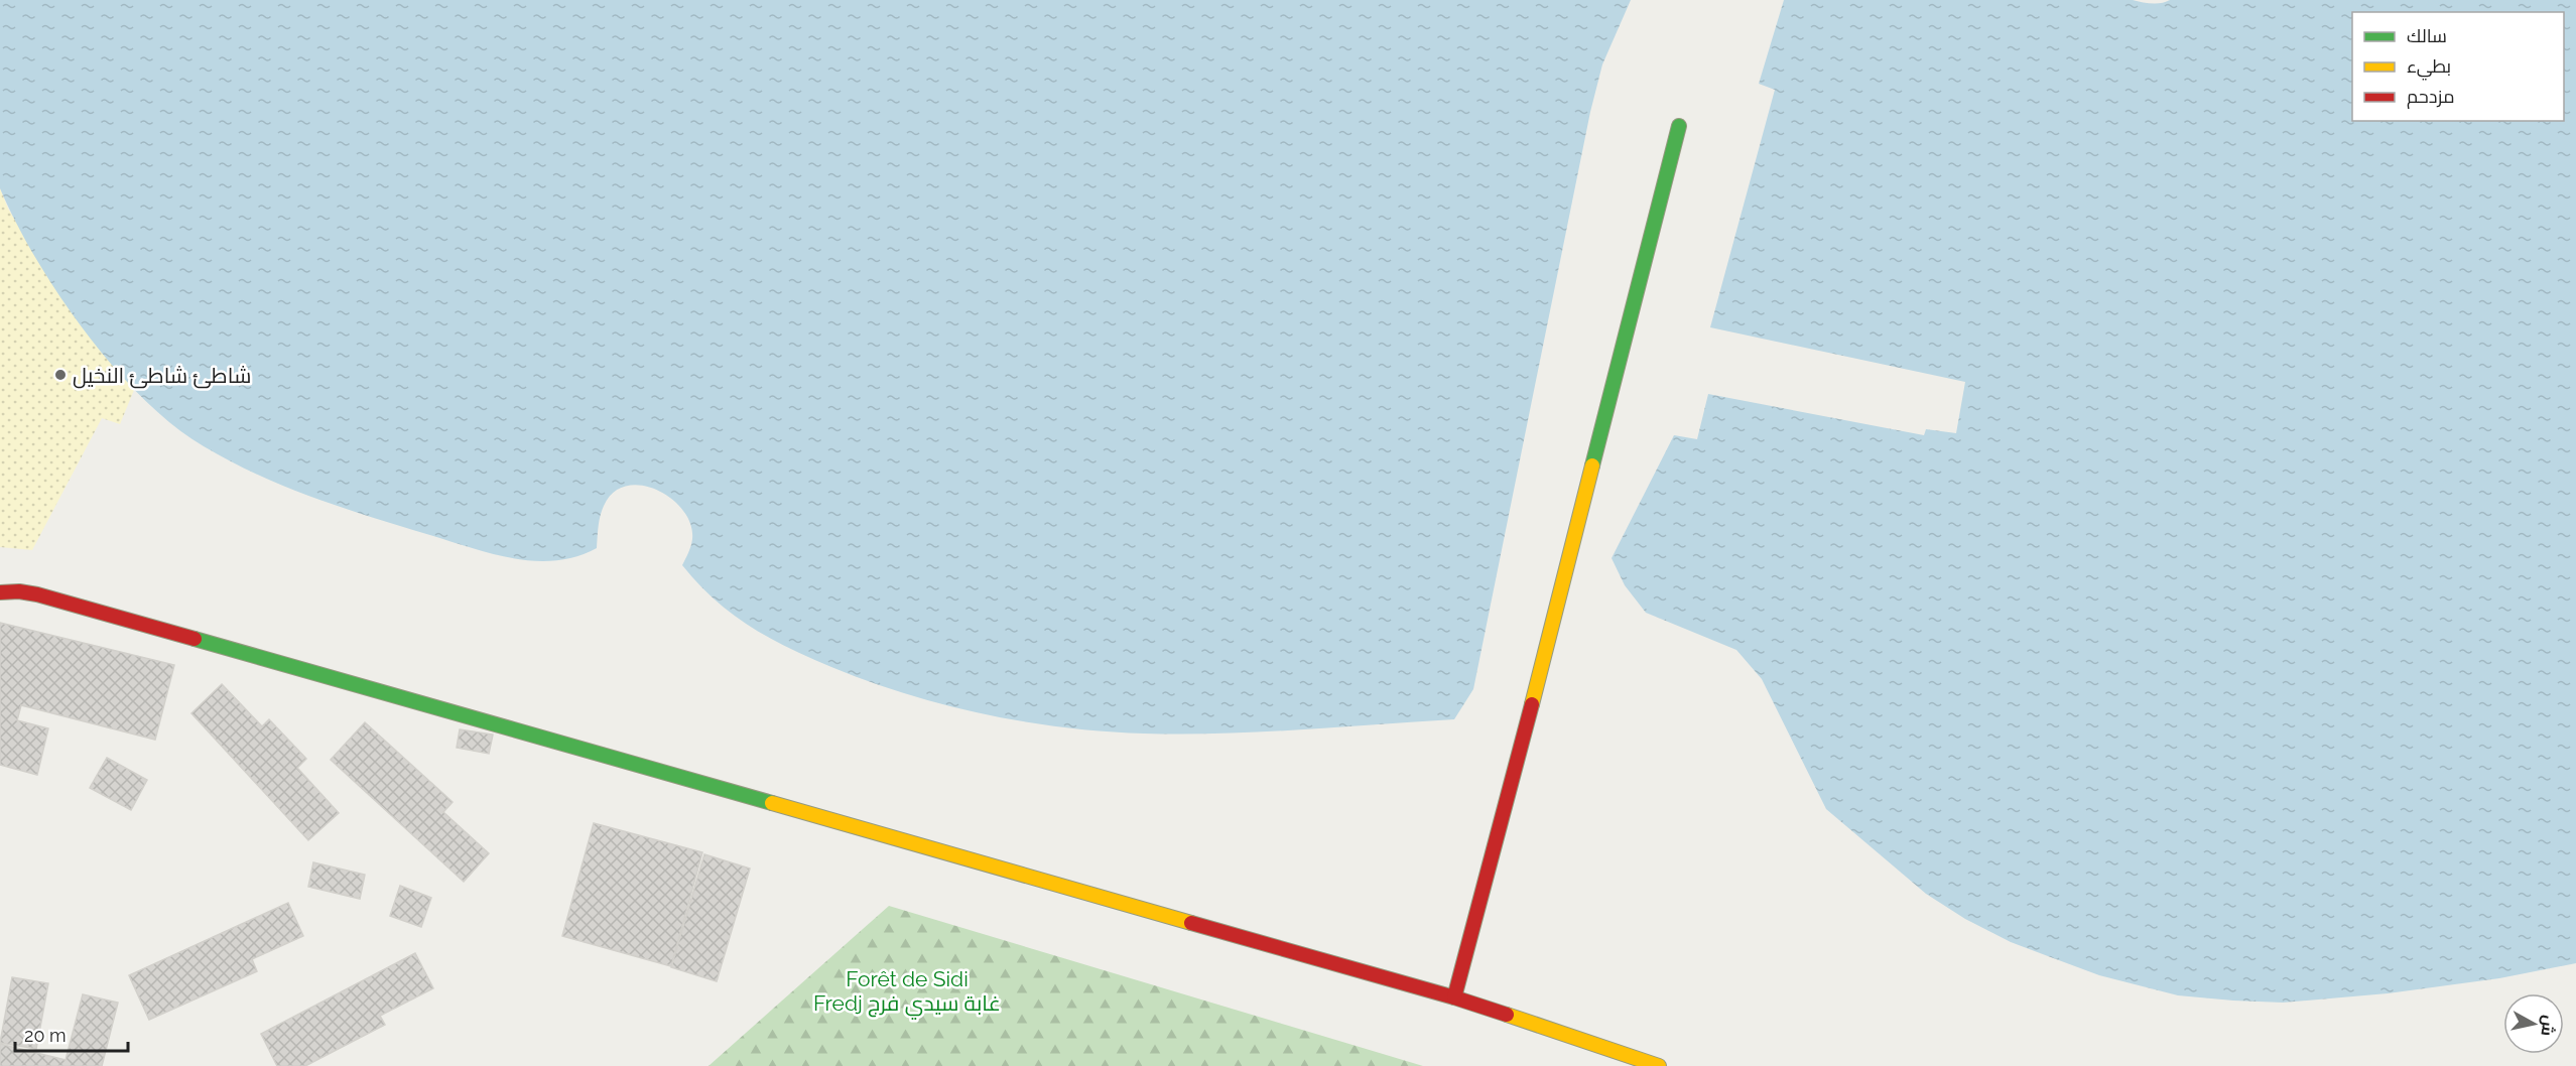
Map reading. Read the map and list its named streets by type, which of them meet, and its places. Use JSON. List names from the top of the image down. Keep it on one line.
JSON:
{"parks":["Forêt de Sidi Fredj غابة سيدي فرج"],"places":["شاطئ شاطئ النخيل"],"legend":["سالك","بطيء","مزدحم"],"scale_bar":"20 m","north":"right"}
